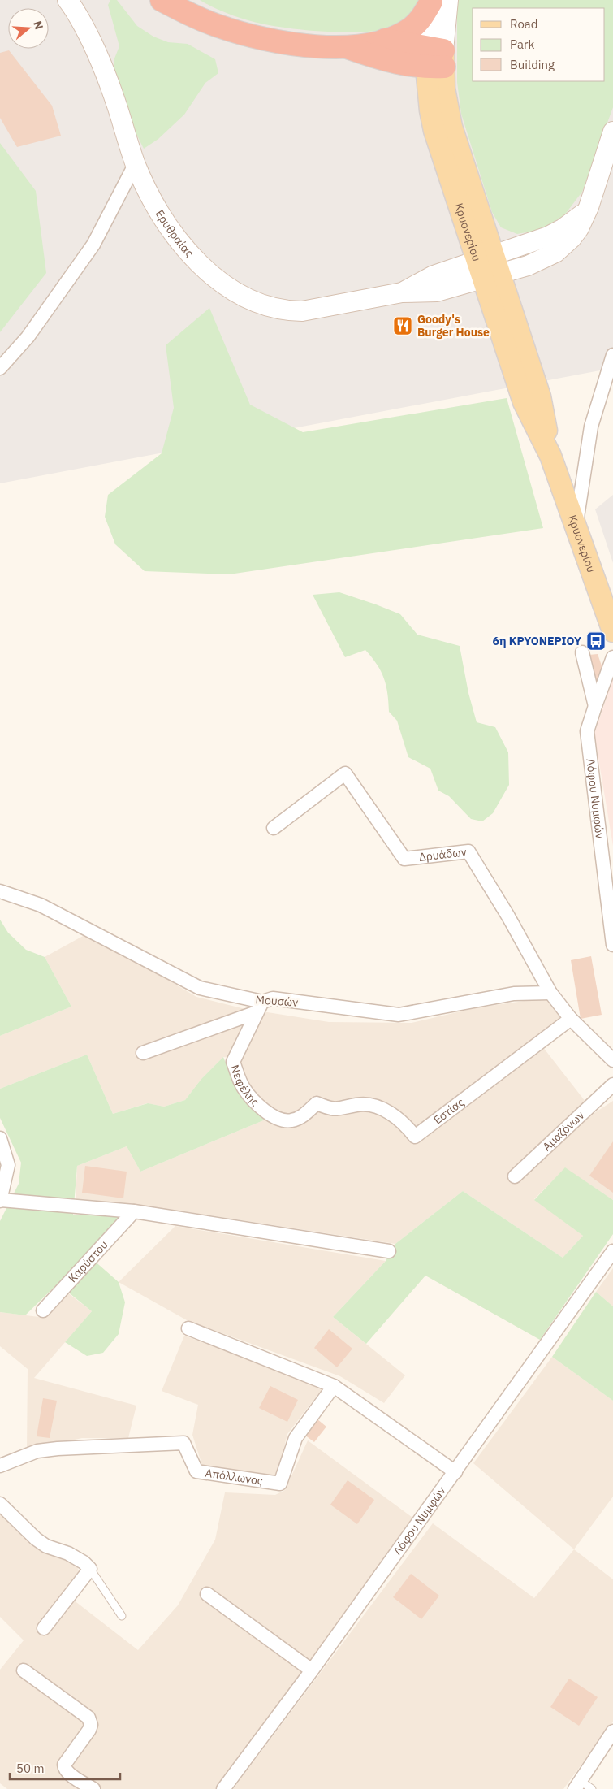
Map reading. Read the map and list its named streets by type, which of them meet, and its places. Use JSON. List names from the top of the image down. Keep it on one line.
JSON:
{"streets":{"main road":["Ερυθραίας","Κρυονερίου"],"street":["Λόφου Νυμφών","Δρυάδων","Μουσών","Νεφέλης","Εστίας","Αμαζόνων","Καρύστου","Απόλλωνος"]},"crossings":[["Ερυθραίας","Κρυονερίου"],["Δρυάδων","Μουσών"],["Δρυάδων","Εστίας"],["Μουσών","Νεφέλης"],["Νεφέλης","Εστίας"]],"places":{"restaurant":["Goody's Burger House"],"bus stop":["6η ΚΡΥΟΝΕΡΙΟΥ"]},"legend":["Road","Park","Building"],"scale_bar":"50 m","north":"right"}
